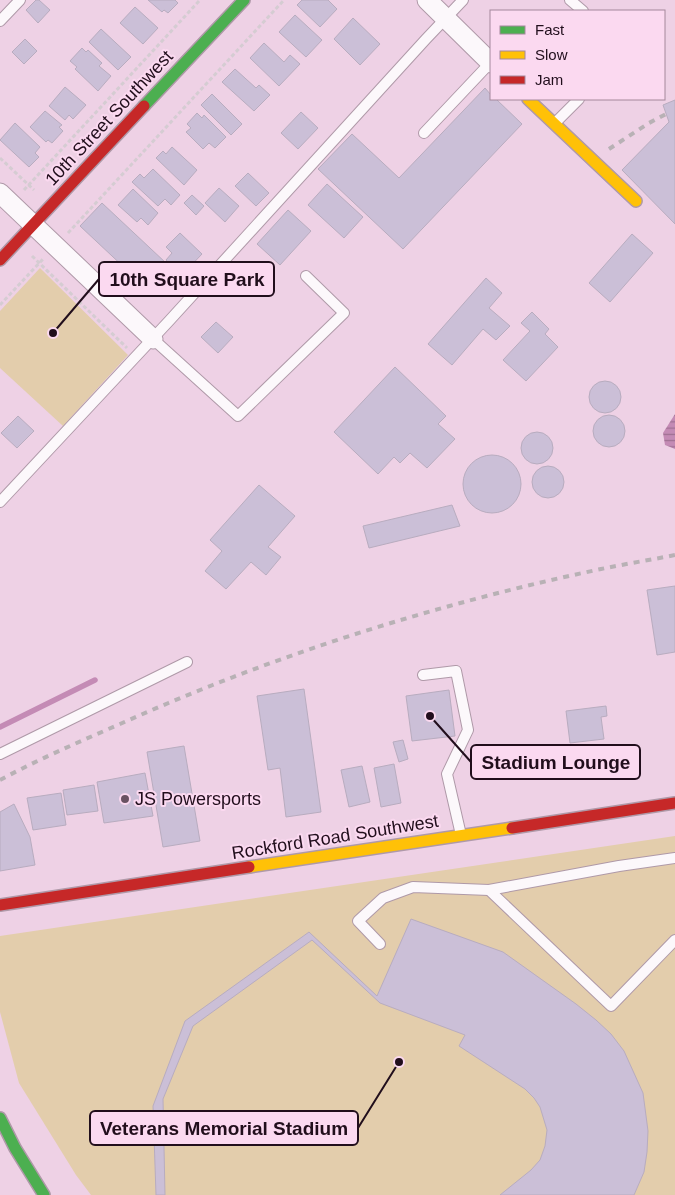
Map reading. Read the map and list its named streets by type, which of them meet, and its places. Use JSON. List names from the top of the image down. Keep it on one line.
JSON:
{"streets":{"street":["10th Street Southwest","Rockford Road Southwest"]},"places":["10th Square Park","Stadium Lounge","JS Powersports","Veterans Memorial Stadium"],"legend":["Fast","Slow","Jam"]}
